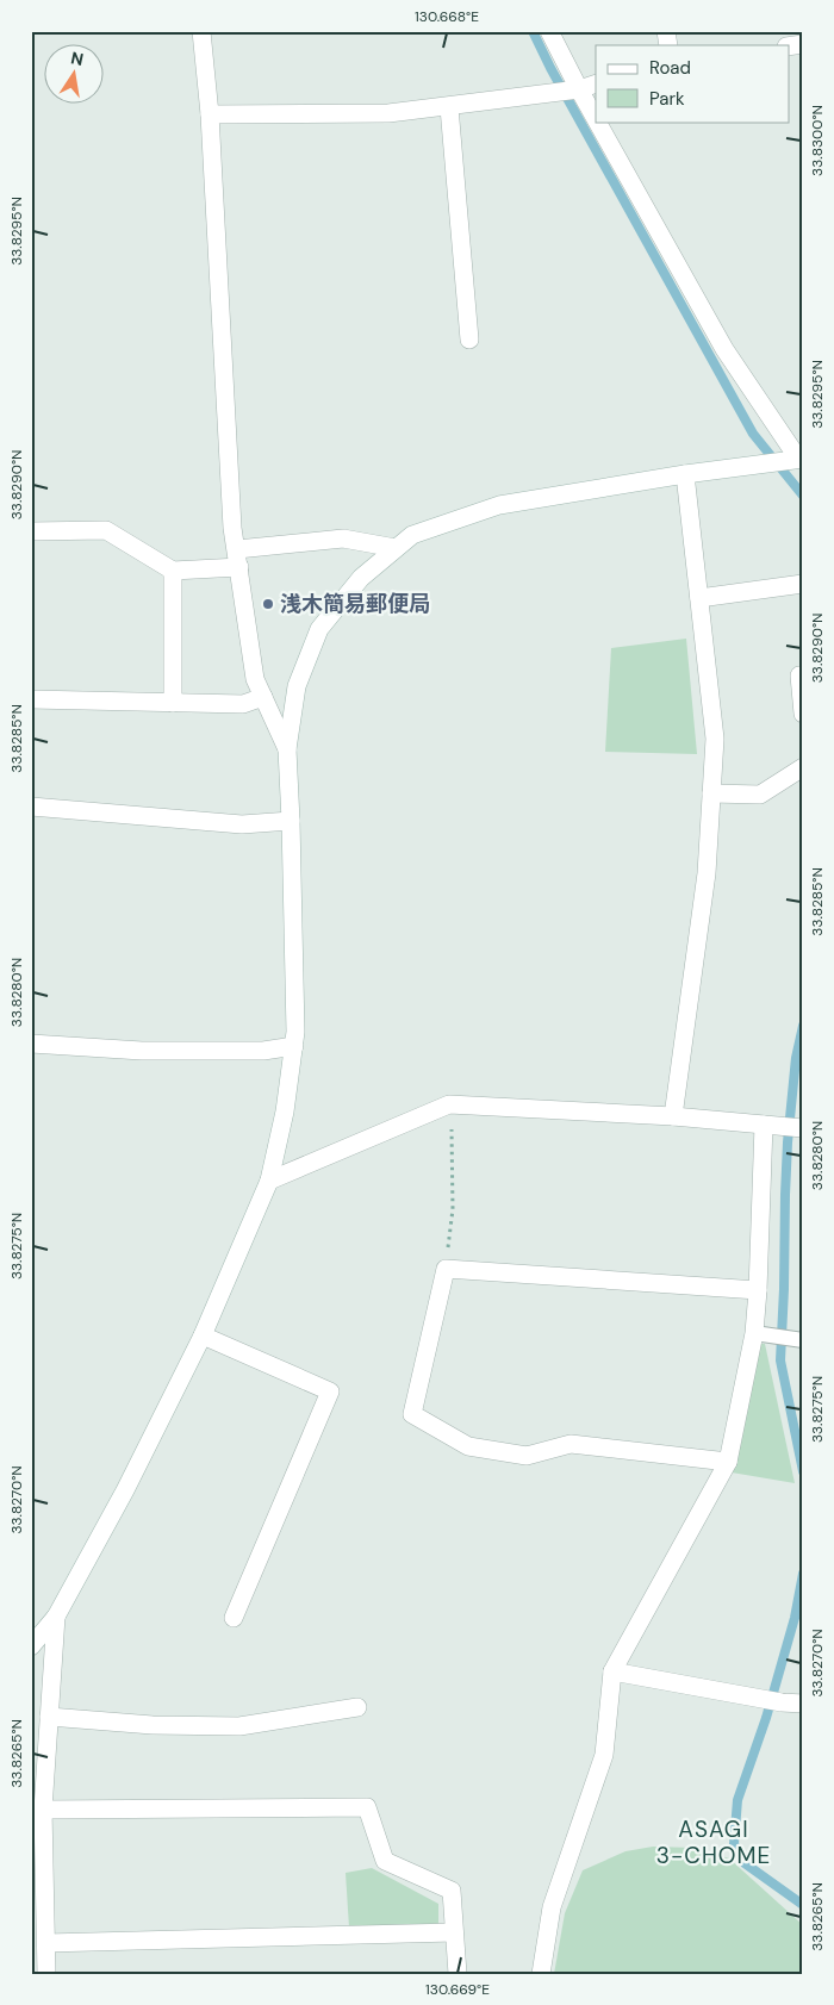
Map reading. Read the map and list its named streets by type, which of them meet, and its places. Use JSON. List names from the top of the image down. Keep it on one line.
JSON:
{"districts":["ASAGI 3-CHOME"],"places":["浅木簡易郵便局"],"legend":["Road","Park"],"north":"top","coordinates":["130.668°E","33.8300°N","33.8295°N","33.8290°N","33.8285°N","33.8280°N","33.8275°N","33.8270°N","33.8265°N","130.669°E"]}
